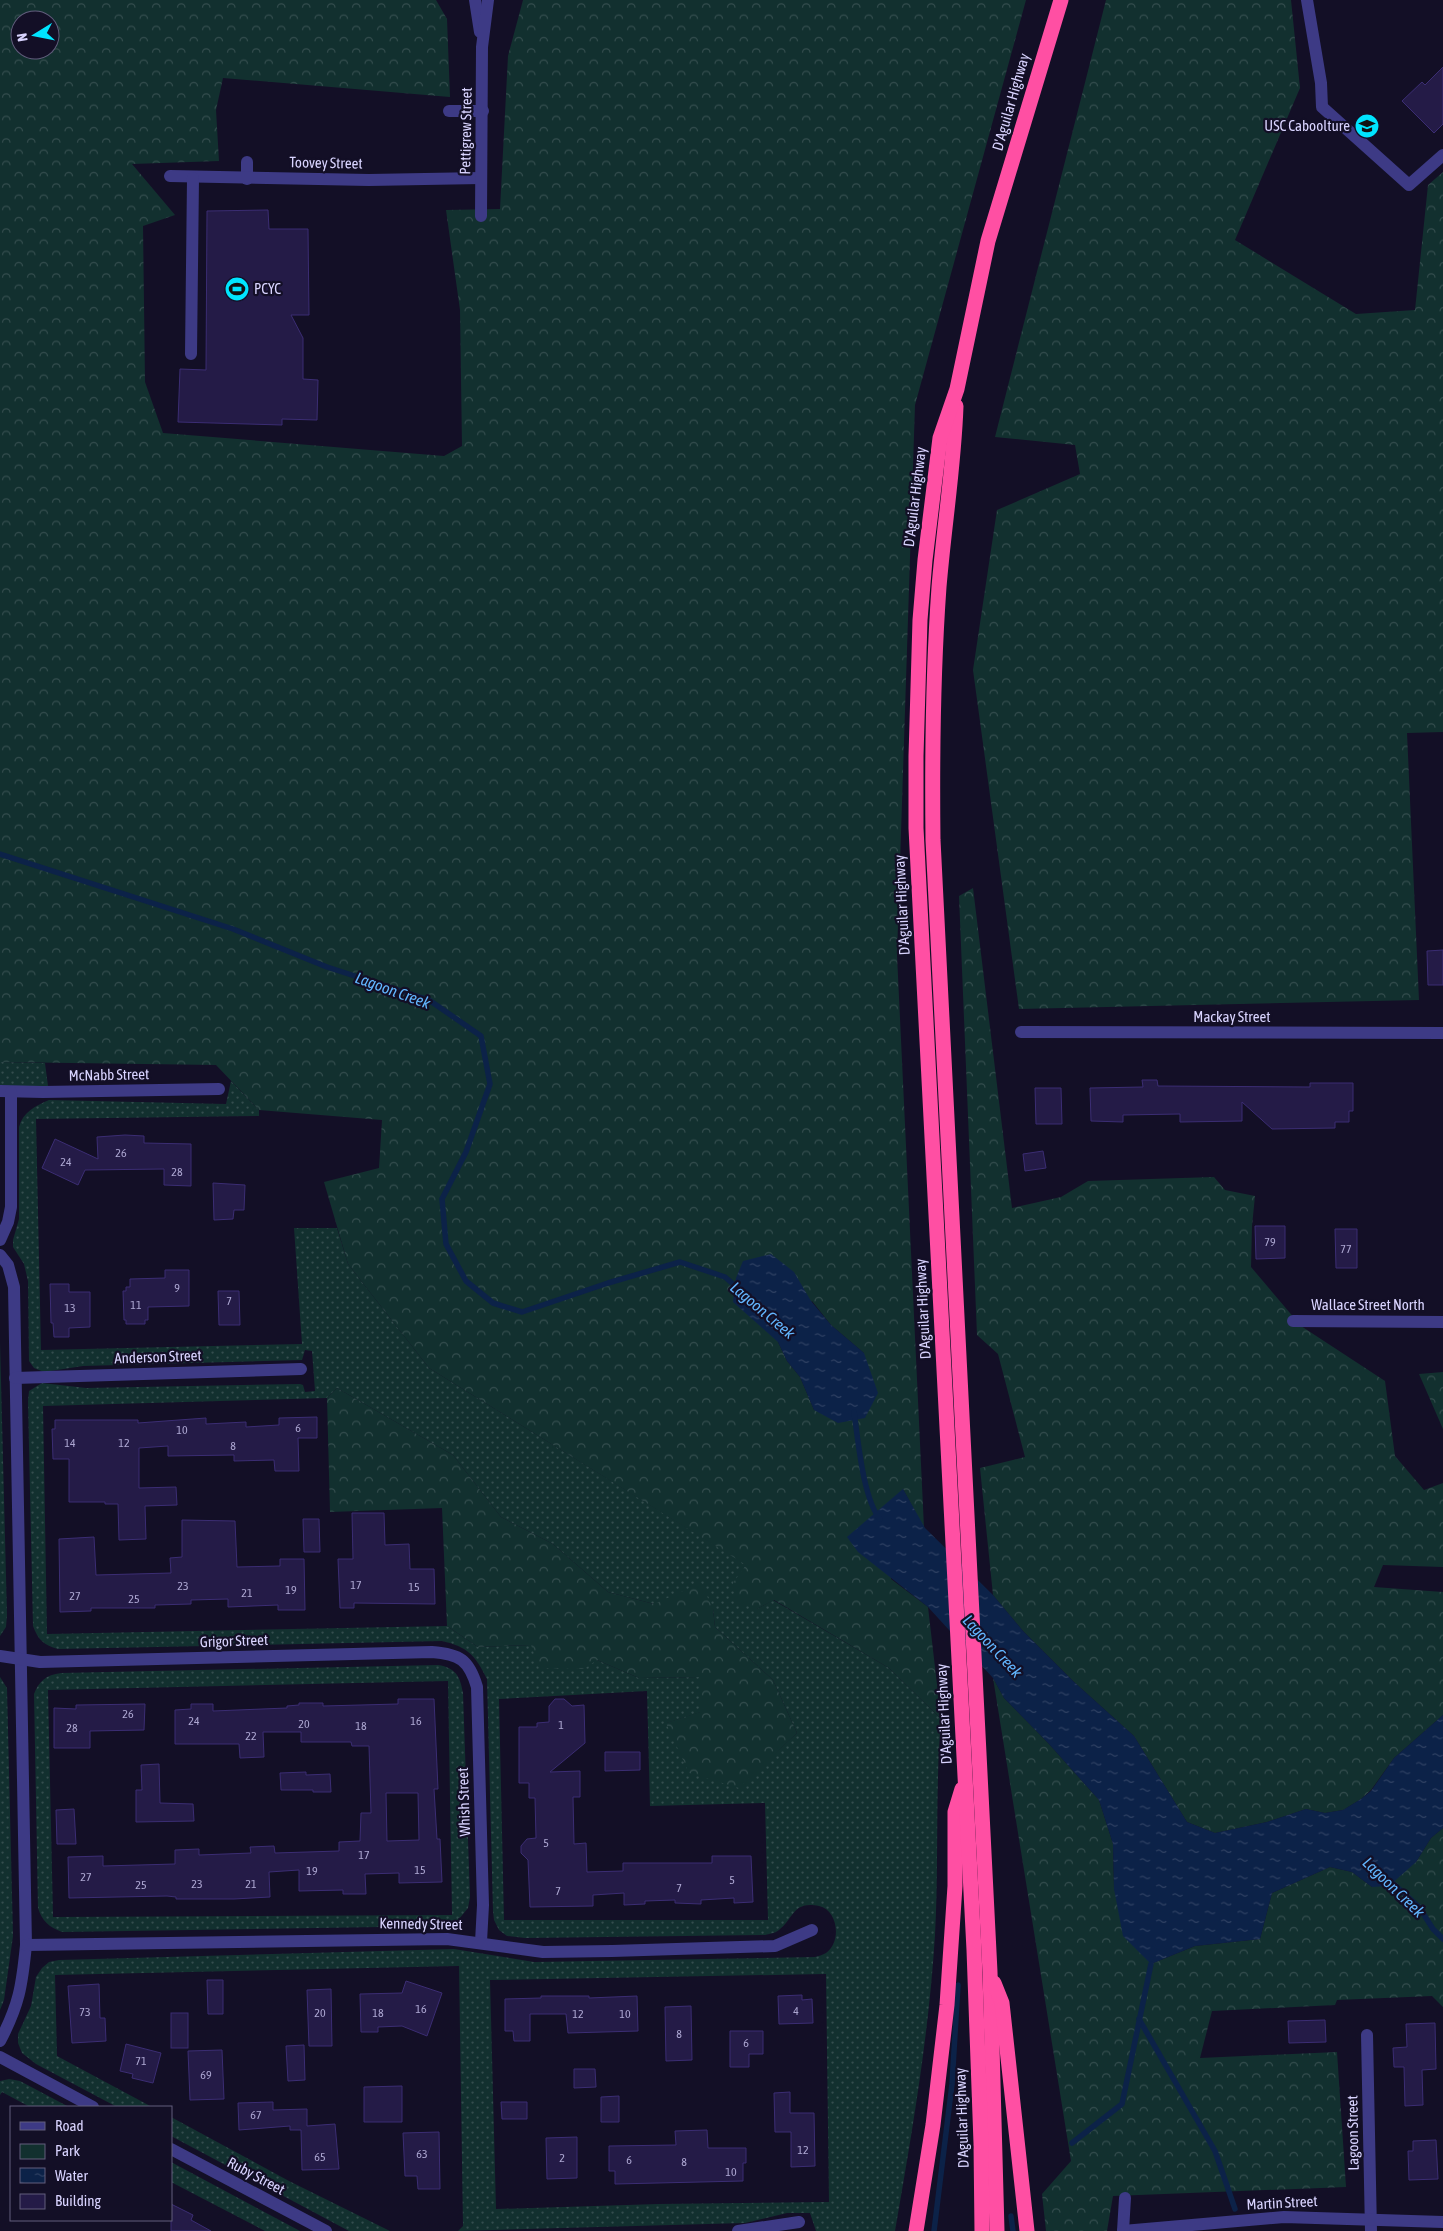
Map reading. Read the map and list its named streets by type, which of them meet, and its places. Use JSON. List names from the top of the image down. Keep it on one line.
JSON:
{"streets":{"highway":["D'Aguilar Highway"],"street":["Pettigrew Street","Toovey Street","Mackay Street","McNabb Street","Wallace Street North","Anderson Street","Grigor Street","Whish Street","Kennedy Street","Lagoon Street","Ruby Street","Martin Street"]},"crossings":[["Pettigrew Street","Toovey Street"],["Grigor Street","Whish Street"],["Whish Street","Kennedy Street"],["Lagoon Street","Martin Street"]],"water":["Lagoon Creek"],"places":{"school or university":["USC Caboolture"],"sports":["PCYC"]},"house_numbers":["26","24","28","79","77","9","7","11","13","6","10","14","12","8","17","23","15","19","21","27","25","26","24","16","20","1","18","28","22","5","17","15","19","27","5","23","21","25","7","7","16","4","73","20","18","12","10","8","6","71","69","67","12","63","65","2","6","8","10"],"legend":["Road","Park","Water","Building"],"north":"left"}
